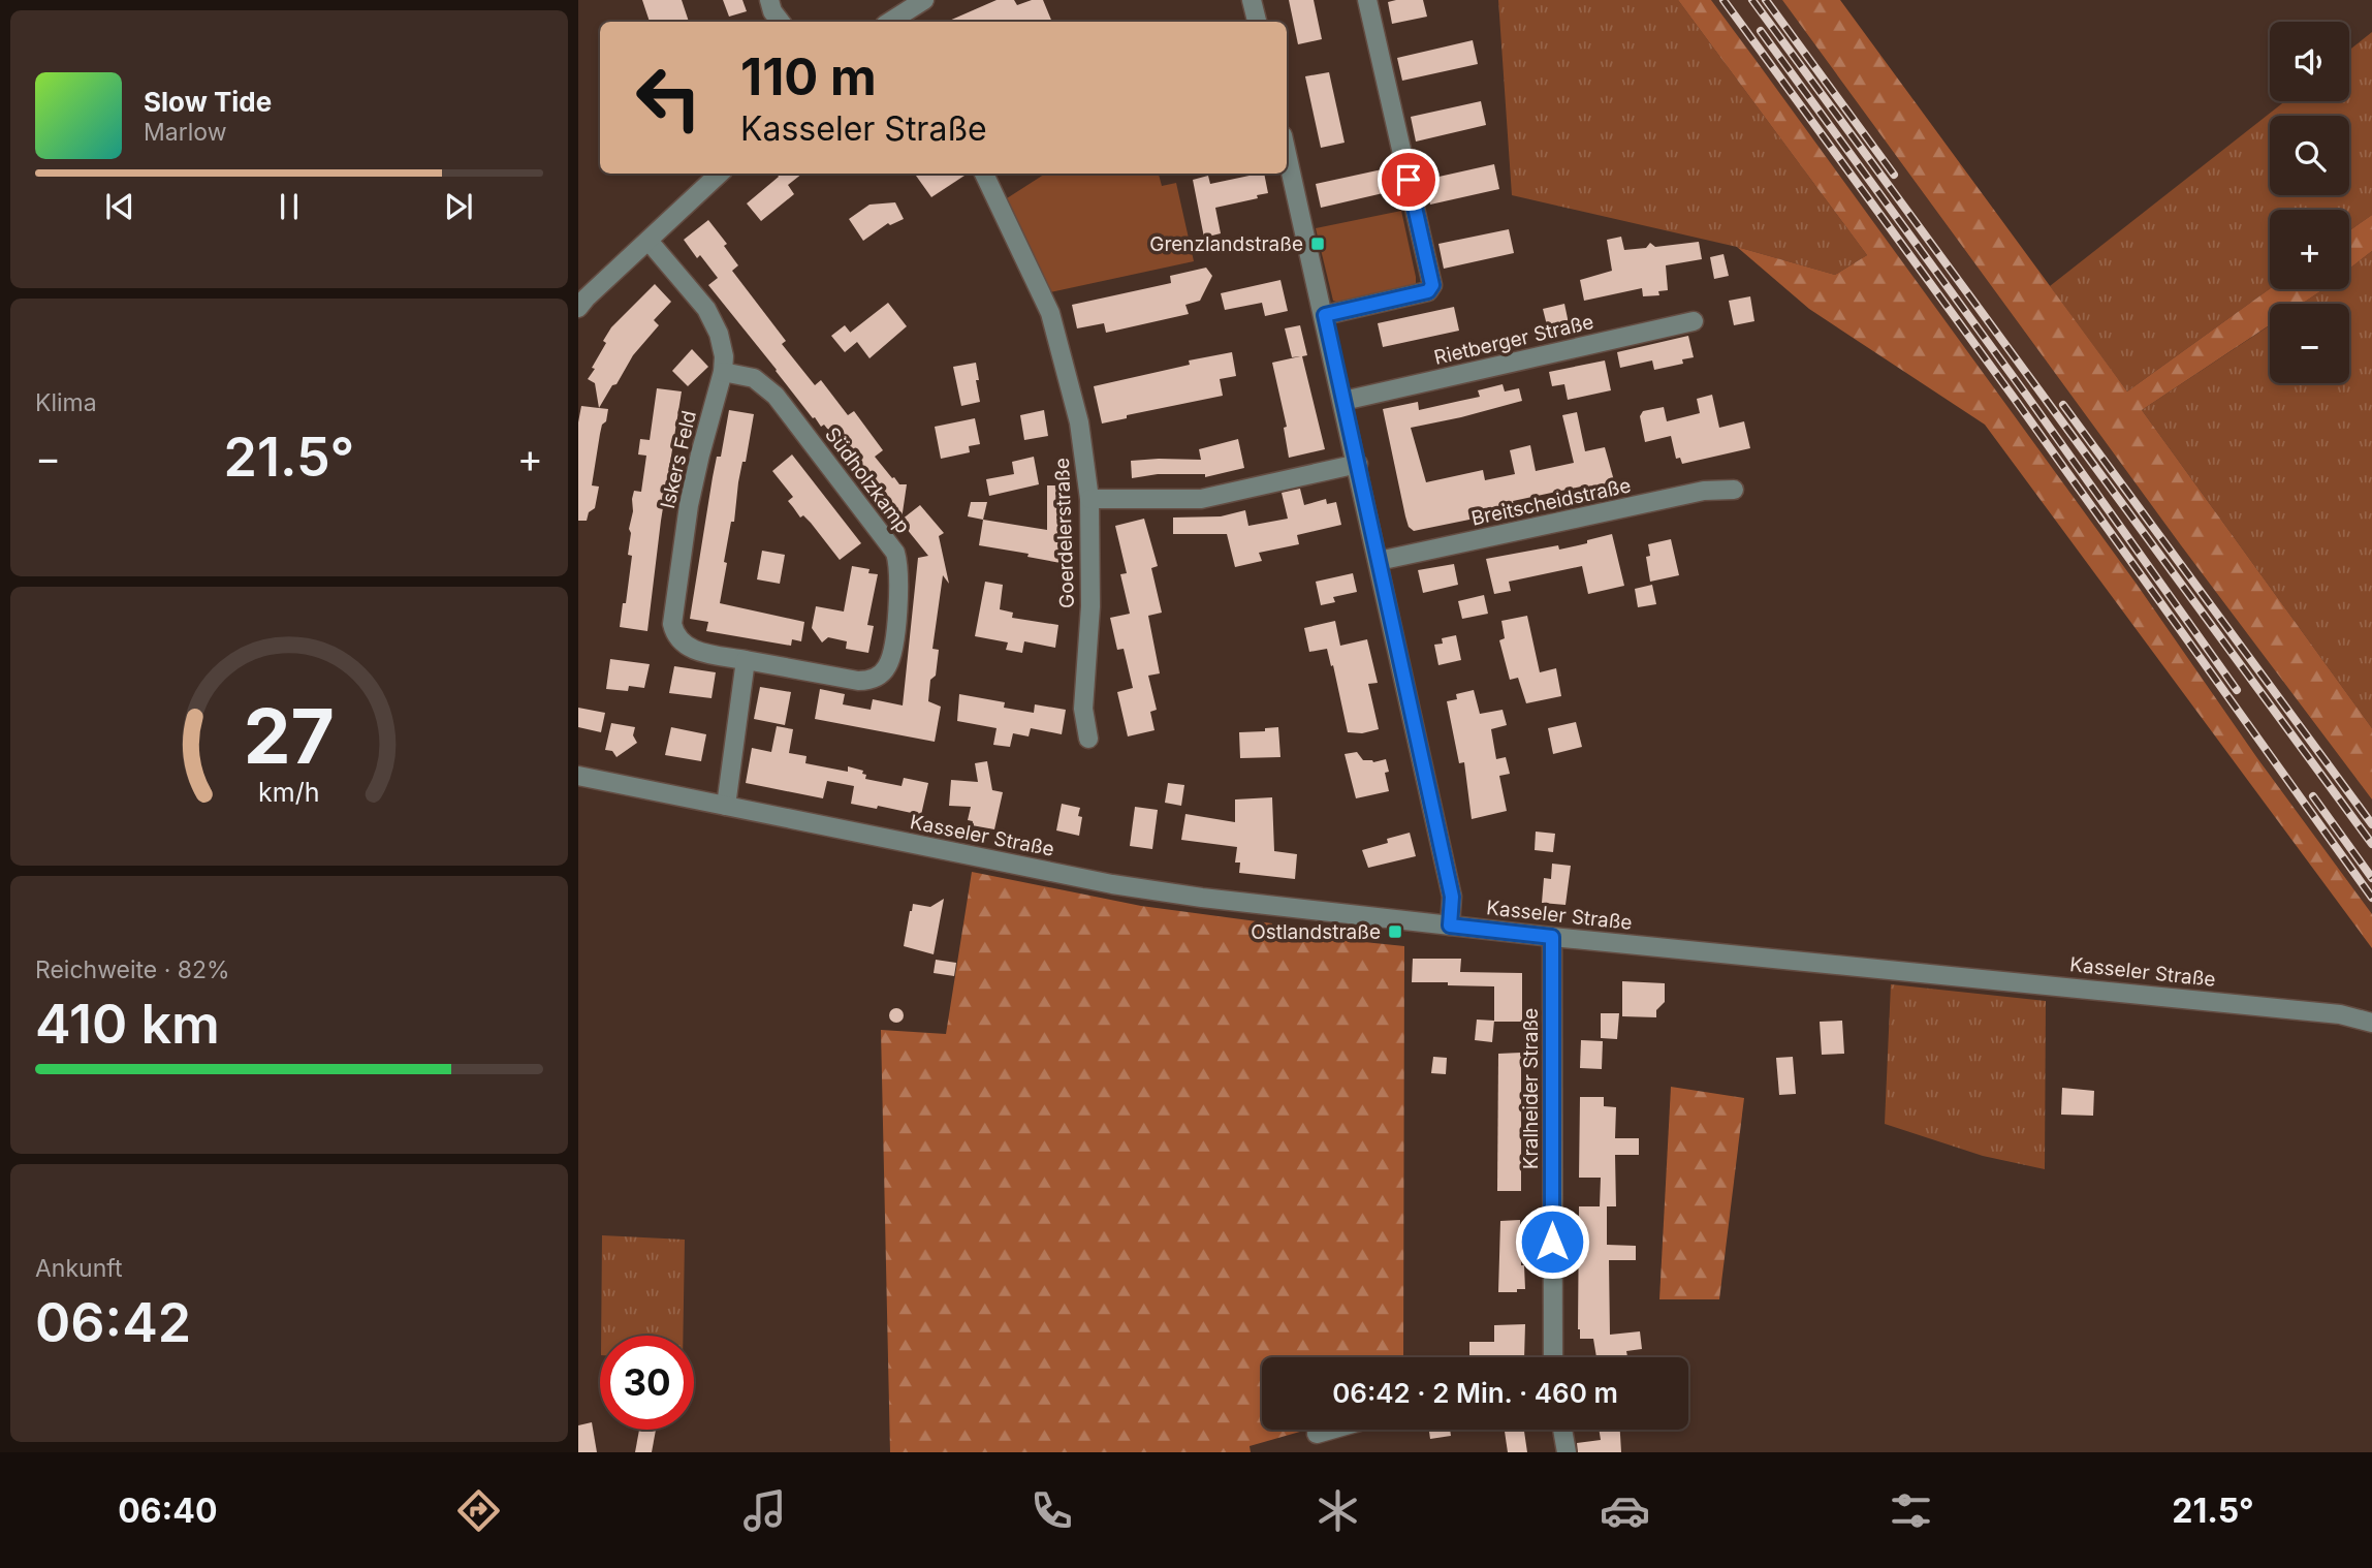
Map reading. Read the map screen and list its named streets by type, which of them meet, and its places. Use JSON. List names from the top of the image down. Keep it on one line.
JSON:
{"streets":{"street":["Rietberger Straße","Iskers Feld","Südholzkamp","Breitscheidstraße","Goerdelerstraße","Kasseler Straße","Kralheider Straße"]},"crossings":[["Iskers Feld","Südholzkamp"],["Kasseler Straße","Kralheider Straße"]],"places":{"transit":["Grenzlandstraße","Ostlandstraße"]},"page":{"map_buttons":["+","−"],"turn":["110 m","Kasseler Straße"],"song":["Slow Tide","Marlow"],"tile":["Klima",["Reichweite · 82%","410 km"],["Ankunft","06:42"]],"heat":["−","21.5°","+"],"limit":"30","trip":"06:42 · 2 Min. · 460 m","tabs":["06:40","21.5°"],"gauge":["27","km/h"]}}
